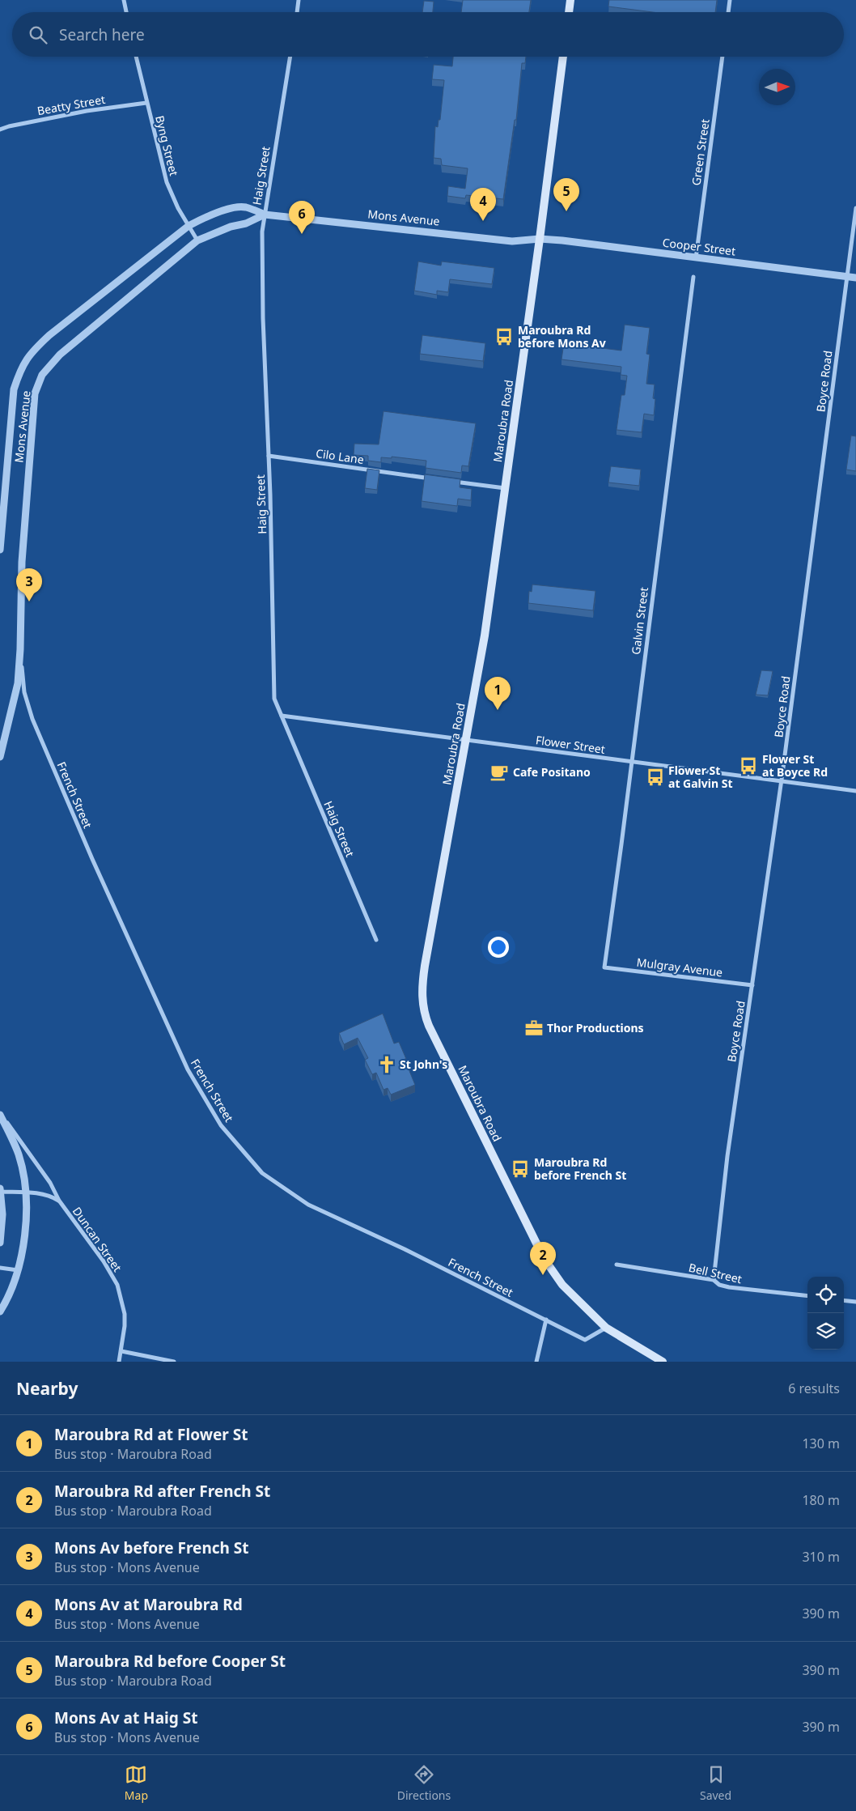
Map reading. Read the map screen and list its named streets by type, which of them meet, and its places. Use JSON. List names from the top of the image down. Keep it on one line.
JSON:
{"streets":{"main road":["Maroubra Road"],"street":["Beatty Street","Byng Street","Green Street","Haig Street","Mons Avenue","Cooper Street","Boyce Road","Cilo Lane","Galvin Street","Flower Street","French Street","Mulgray Avenue","Duncan Street","Bell Street"]},"crossings":[["Beatty Street","Byng Street"],["Byng Street","Mons Avenue"],["Green Street","Cooper Street"],["Haig Street","Mons Avenue"],["Haig Street","Cilo Lane"],["Haig Street","Flower Street"],["Mons Avenue","Cooper Street"],["Mons Avenue","Maroubra Road"],["Mons Avenue","French Street"],["Cooper Street","Boyce Road"],["Cooper Street","Maroubra Road"],["Boyce Road","Flower Street"],["Boyce Road","Mulgray Avenue"],["Boyce Road","Bell Street"],["Maroubra Road","Flower Street"],["Maroubra Road","French Street"],["Galvin Street","Flower Street"],["Galvin Street","Mulgray Avenue"]],"places":{"bus stop":["Maroubra Rd before Mons Av","Flower St at Boyce Rd","Flower St at Galvin St","Maroubra Rd before French St"],"cafe":["Cafe Positano"],"office":["Thor Productions"],"church":["St John's"]},"north":"right","page":{"search":"Search here","pins":["5","4","6","3","1","2"],"heading":["Nearby","6 results"],"list":[{"mark":"1","name":"Maroubra Rd at Flower St","note":"Bus stop · Maroubra Road","value":"130 m"},{"mark":"2","name":"Maroubra Rd after French St","note":"Bus stop · Maroubra Road","value":"180 m"},{"mark":"3","name":"Mons Av before French St","note":"Bus stop · Mons Avenue","value":"310 m"},{"mark":"4","name":"Mons Av at Maroubra Rd","note":"Bus stop · Mons Avenue","value":"390 m"},{"mark":"5","name":"Maroubra Rd before Cooper St","note":"Bus stop · Maroubra Road","value":"390 m"},{"mark":"6","name":"Mons Av at Haig St","note":"Bus stop · Mons Avenue","value":"390 m"}],"nav":["Map","Directions","Saved"]}}
